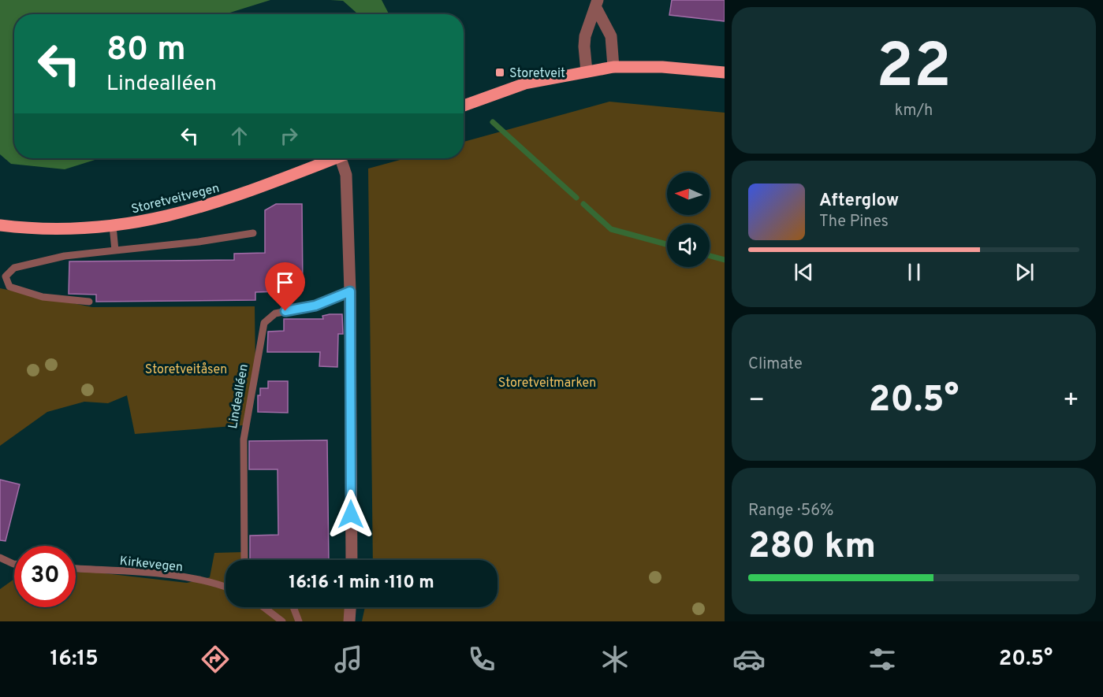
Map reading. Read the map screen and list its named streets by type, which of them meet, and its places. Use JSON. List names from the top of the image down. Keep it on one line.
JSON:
{"streets":{"main road":["Storetveitvegen"],"lane":["Lindealléen","Kirkevegen"]},"parks":["Storetveitåsen","Storetveitmarken"],"places":{"transit":["Storetveit"]},"north":"left","page":{"tile":[["22","km/h"],"Climate",["Range · 56%","280 km"]],"turn":["80 m","Lindealléen"],"song":["Afterglow","The Pines"],"heat":["−","20.5°","+"],"limit":"30","trip":"16:16 · 1 min · 110 m","tabs":["16:15","20.5°"]}}
